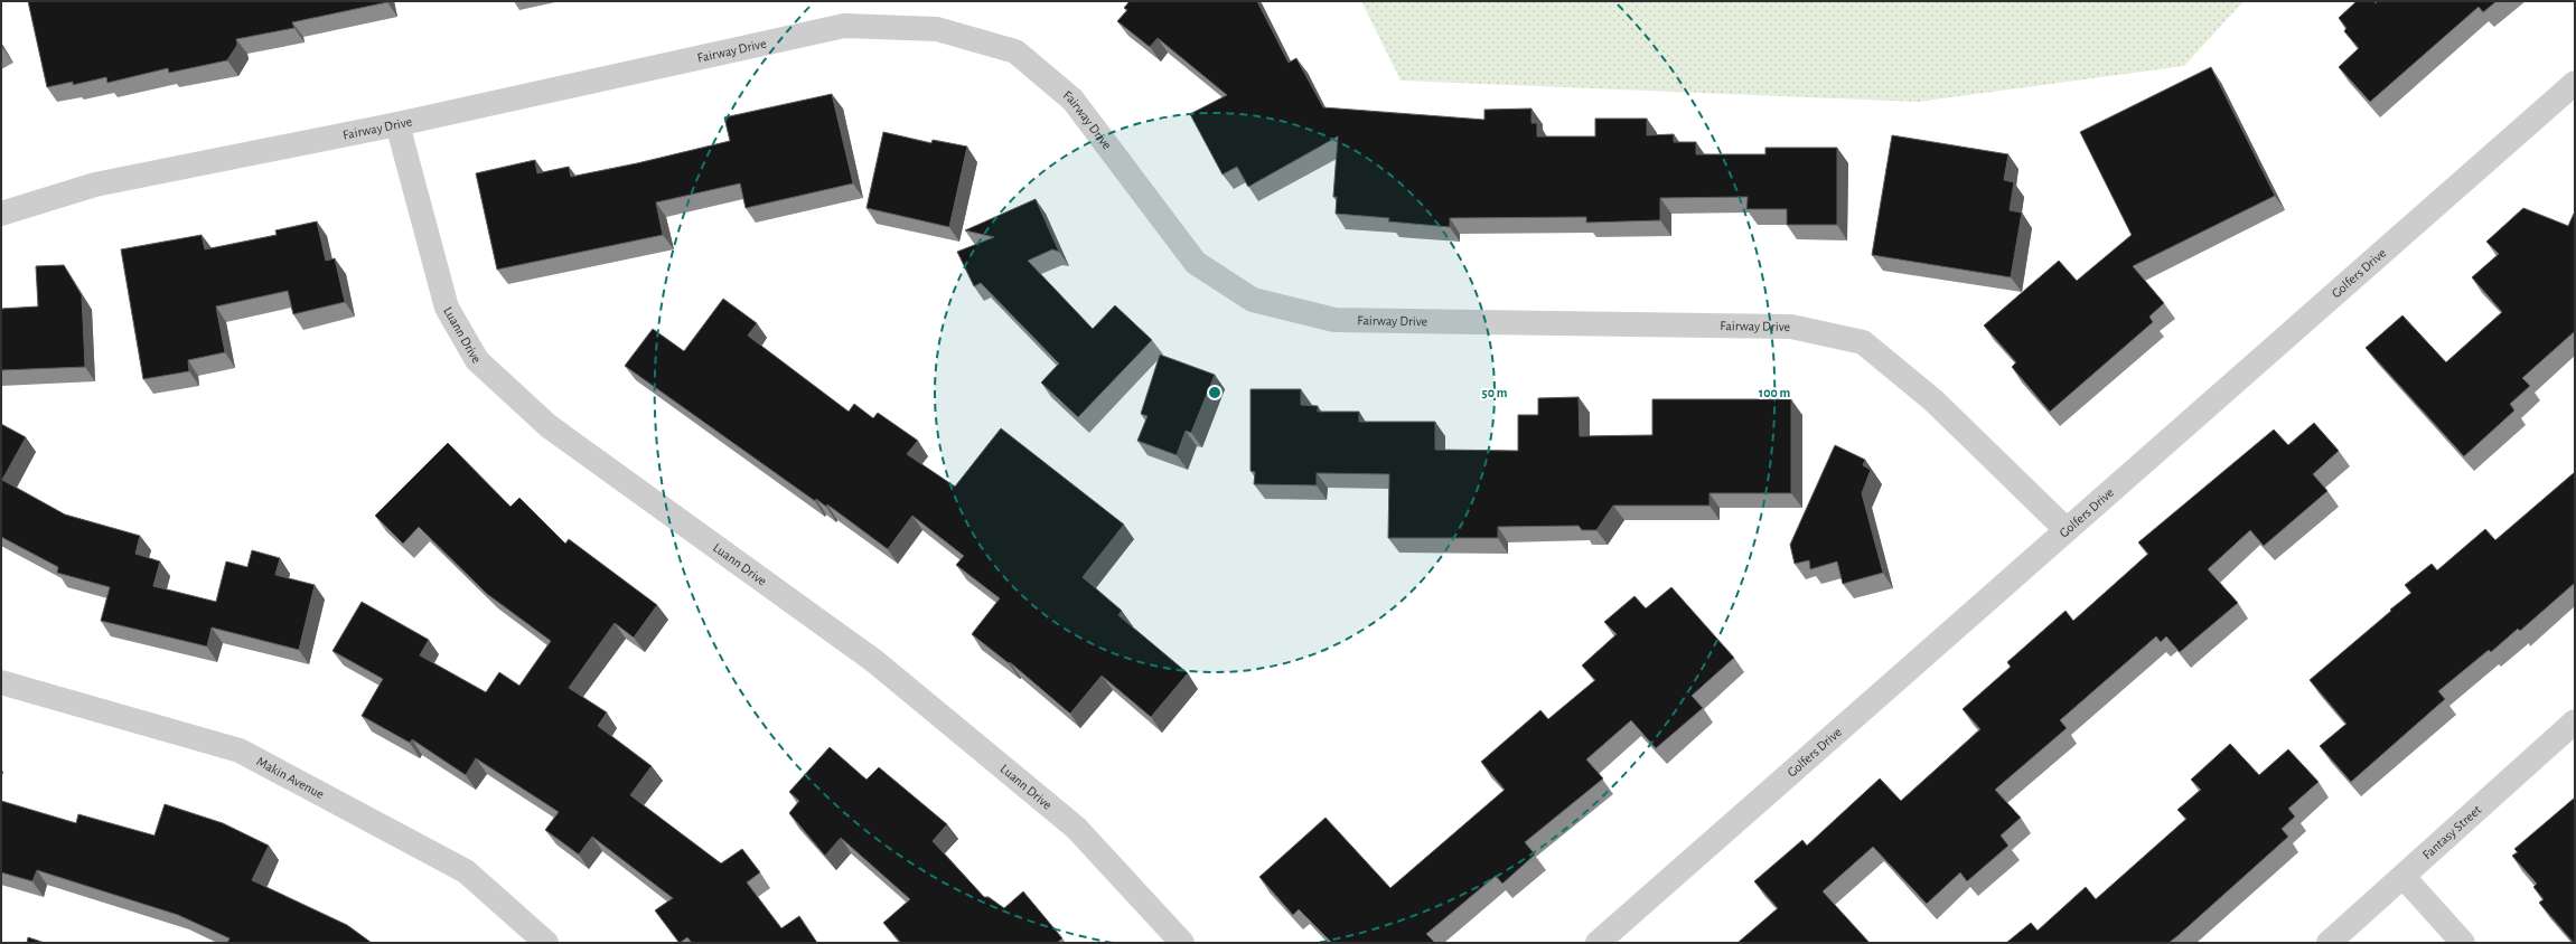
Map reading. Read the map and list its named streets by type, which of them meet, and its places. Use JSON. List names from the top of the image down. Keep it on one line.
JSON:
{"streets":{"street":["Fairway Drive","Golfers Drive","Luann Drive","Makin Avenue","Fantasy Street"]},"crossings":[["Fairway Drive","Golfers Drive"],["Fairway Drive","Luann Drive"]],"rings":["50 m","100 m"]}
